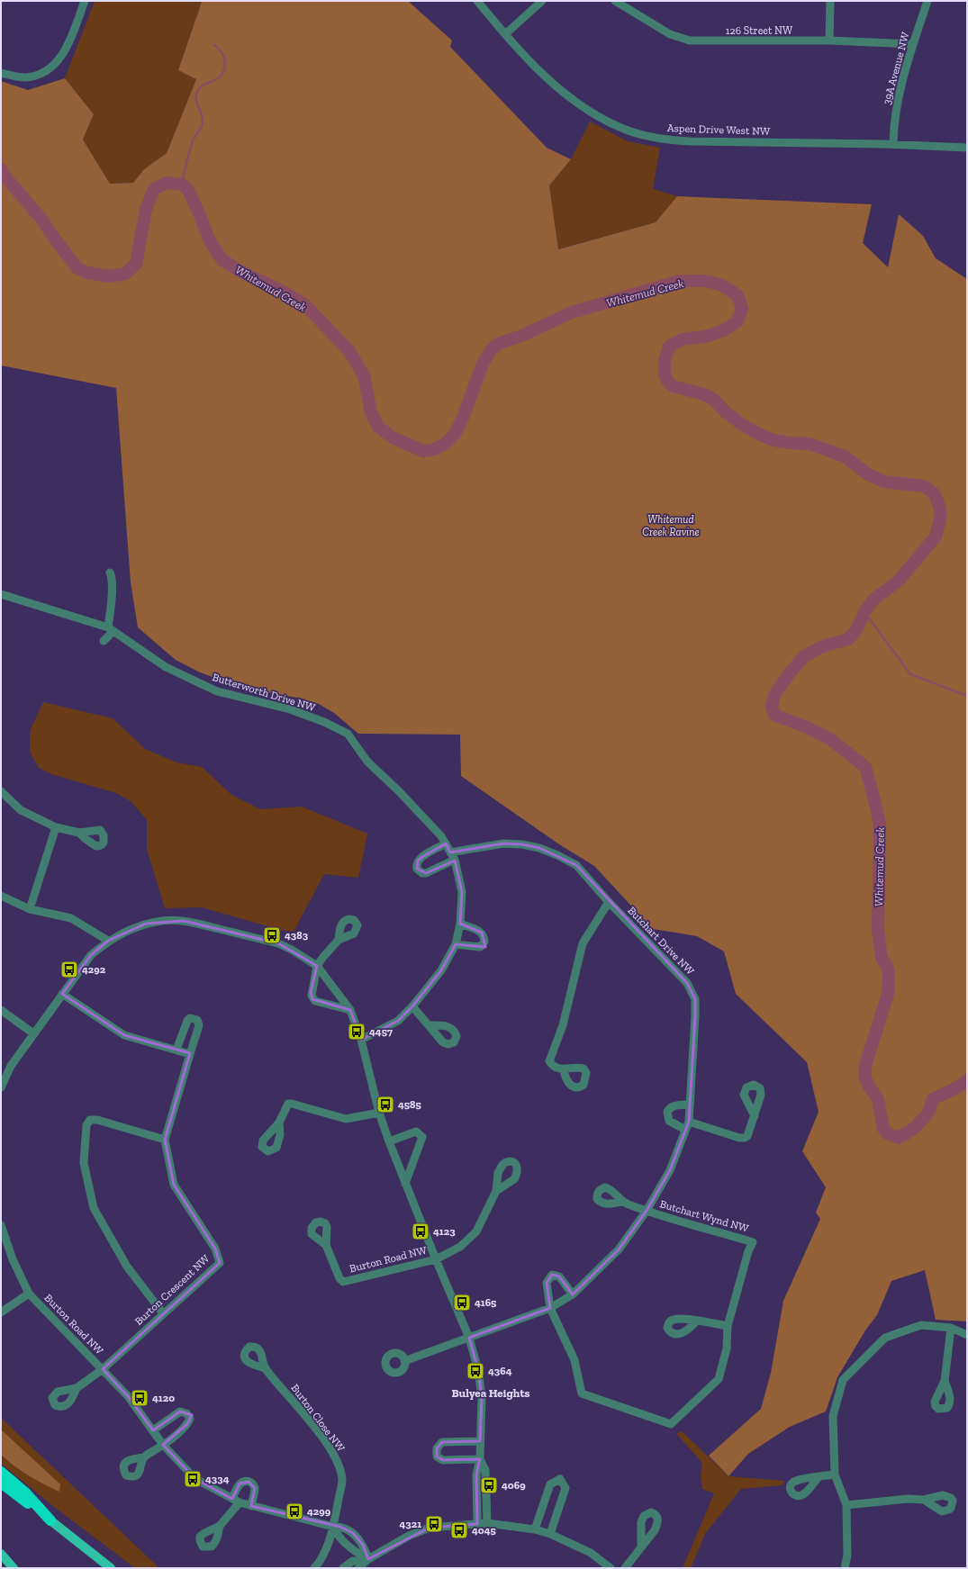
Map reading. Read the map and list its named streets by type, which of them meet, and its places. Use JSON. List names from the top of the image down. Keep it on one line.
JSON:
{"streets":{"street":["126 Street NW","39A Avenue NW","Aspen Drive West NW","Butterworth Drive NW","Butchart Drive NW","Butchart Wynd NW","Burton Road NW","Burton Crescent NW","Burton Close NW"]},"crossings":[["126 Street NW","39A Avenue NW"],["39A Avenue NW","Aspen Drive West NW"],["Butterworth Drive NW","Butchart Drive NW"],["Butterworth Drive NW","Burton Road NW"],["Butchart Drive NW","Butchart Wynd NW"],["Butchart Drive NW","Burton Road NW"],["Burton Road NW","Burton Crescent NW"],["Burton Road NW","Burton Close NW"]],"districts":["Bulyea Heights"],"water":["Whitemud Creek"],"parks":["Whitemud Creek Ravine"],"places":{"bus stop":["4383","4292","4457","4585","4123","4165","4364","4120","4334","4069","4299","4321","4045"]}}
